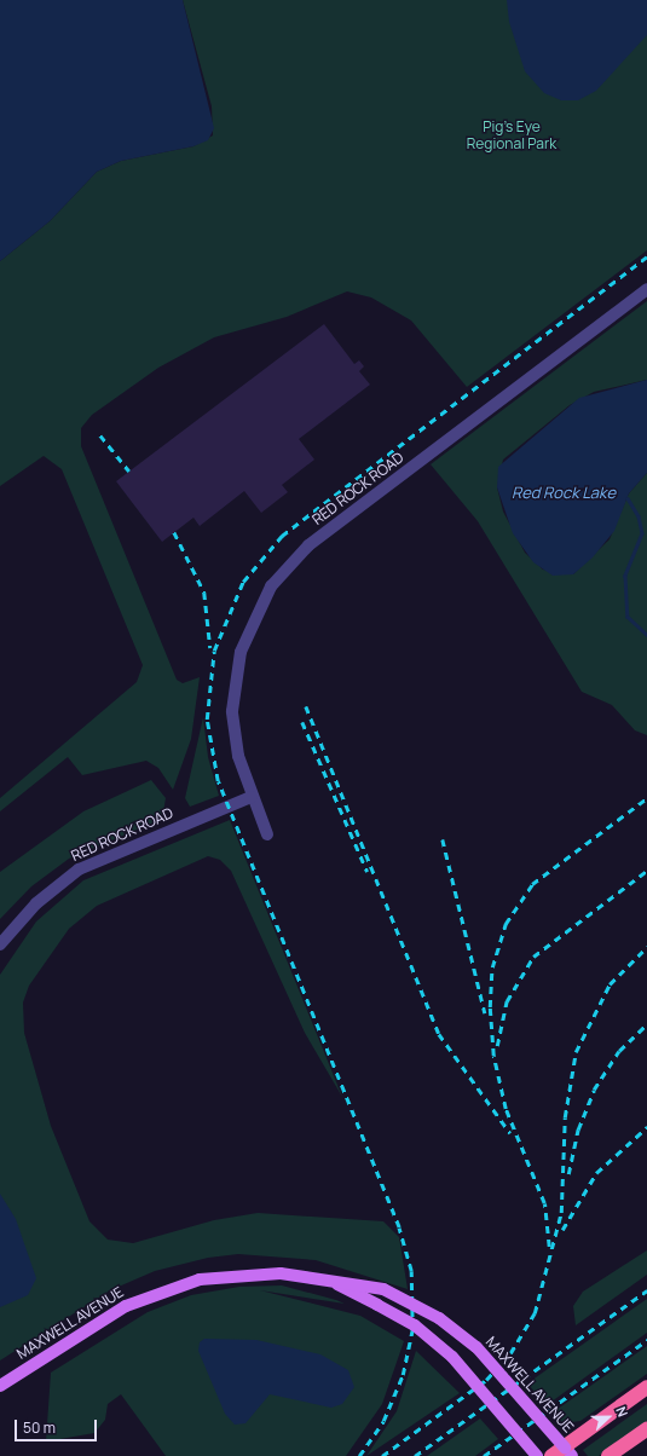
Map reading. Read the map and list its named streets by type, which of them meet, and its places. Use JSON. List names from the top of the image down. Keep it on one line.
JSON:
{"streets":{"main road":["MAXWELL AVENUE"],"street":["RED ROCK ROAD"]},"water":["Red Rock Lake"],"parks":["Pig's Eye Regional Park"],"scale_bar":"50 m","north":"right"}
